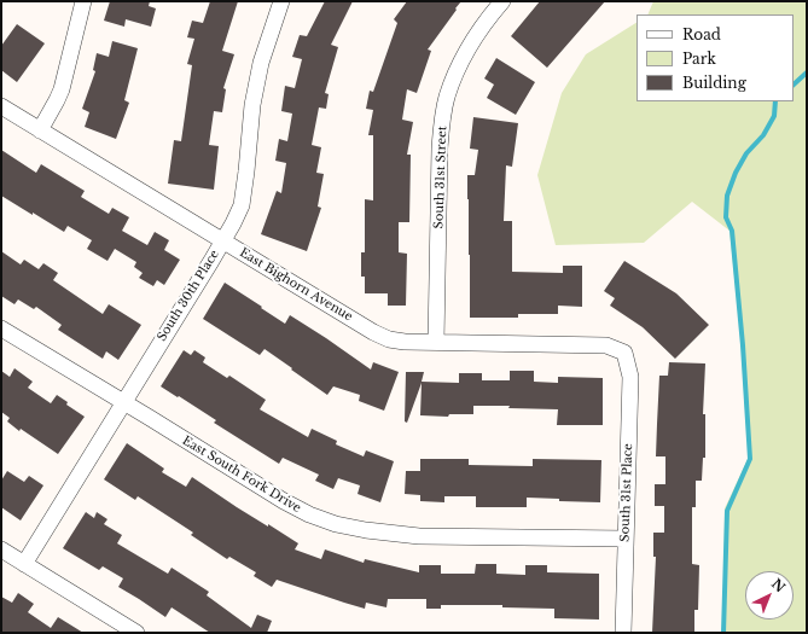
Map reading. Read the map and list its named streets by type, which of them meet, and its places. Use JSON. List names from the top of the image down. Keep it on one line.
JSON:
{"streets":{"street":["South 31st Street","East Bighorn Avenue","South 30th Place","East South Fork Drive","South 31st Place"]},"crossings":[["South 31st Street","East Bighorn Avenue"],["East Bighorn Avenue","South 30th Place"],["East Bighorn Avenue","South 31st Place"],["South 30th Place","East South Fork Drive"],["East South Fork Drive","South 31st Place"]],"legend":["Road","Park","Building"],"north":"top right"}
